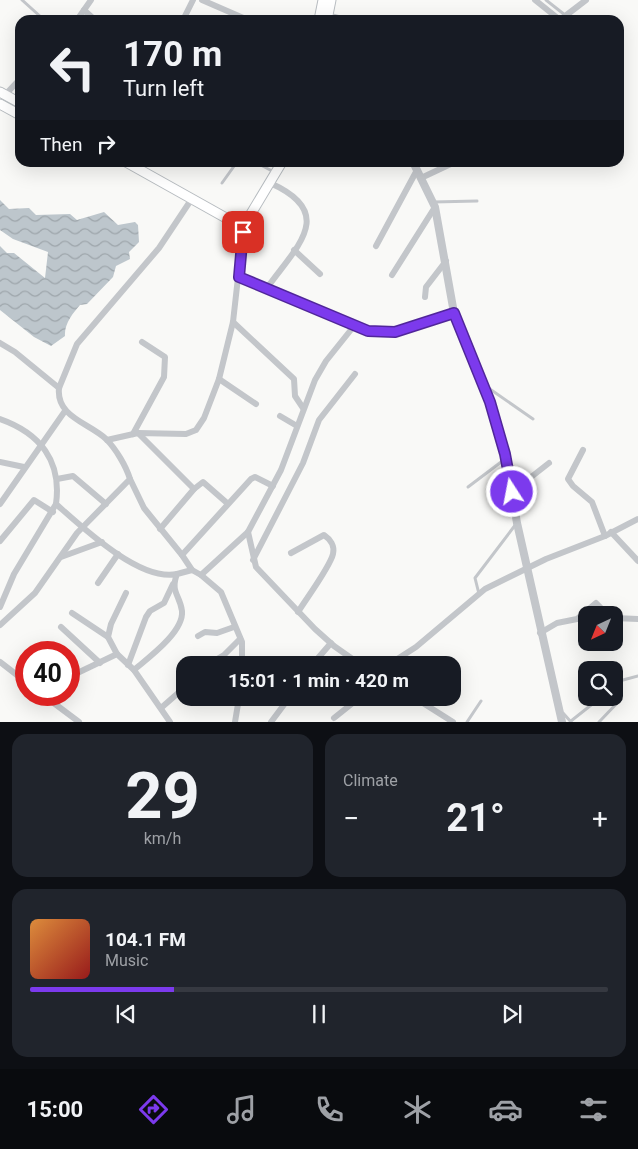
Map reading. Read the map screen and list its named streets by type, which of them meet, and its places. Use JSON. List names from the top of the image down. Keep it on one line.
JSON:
{"north":"bottom left","page":{"turn":["170 m","Turn left"],"then":"Then","limit":"40","trip":"15:01 · 1 min · 420 m","tile":[["29","km/h"],"Climate"],"heat":["−","21°","+"],"song":["104.1 FM","Music"],"tabs":"15:00"}}
